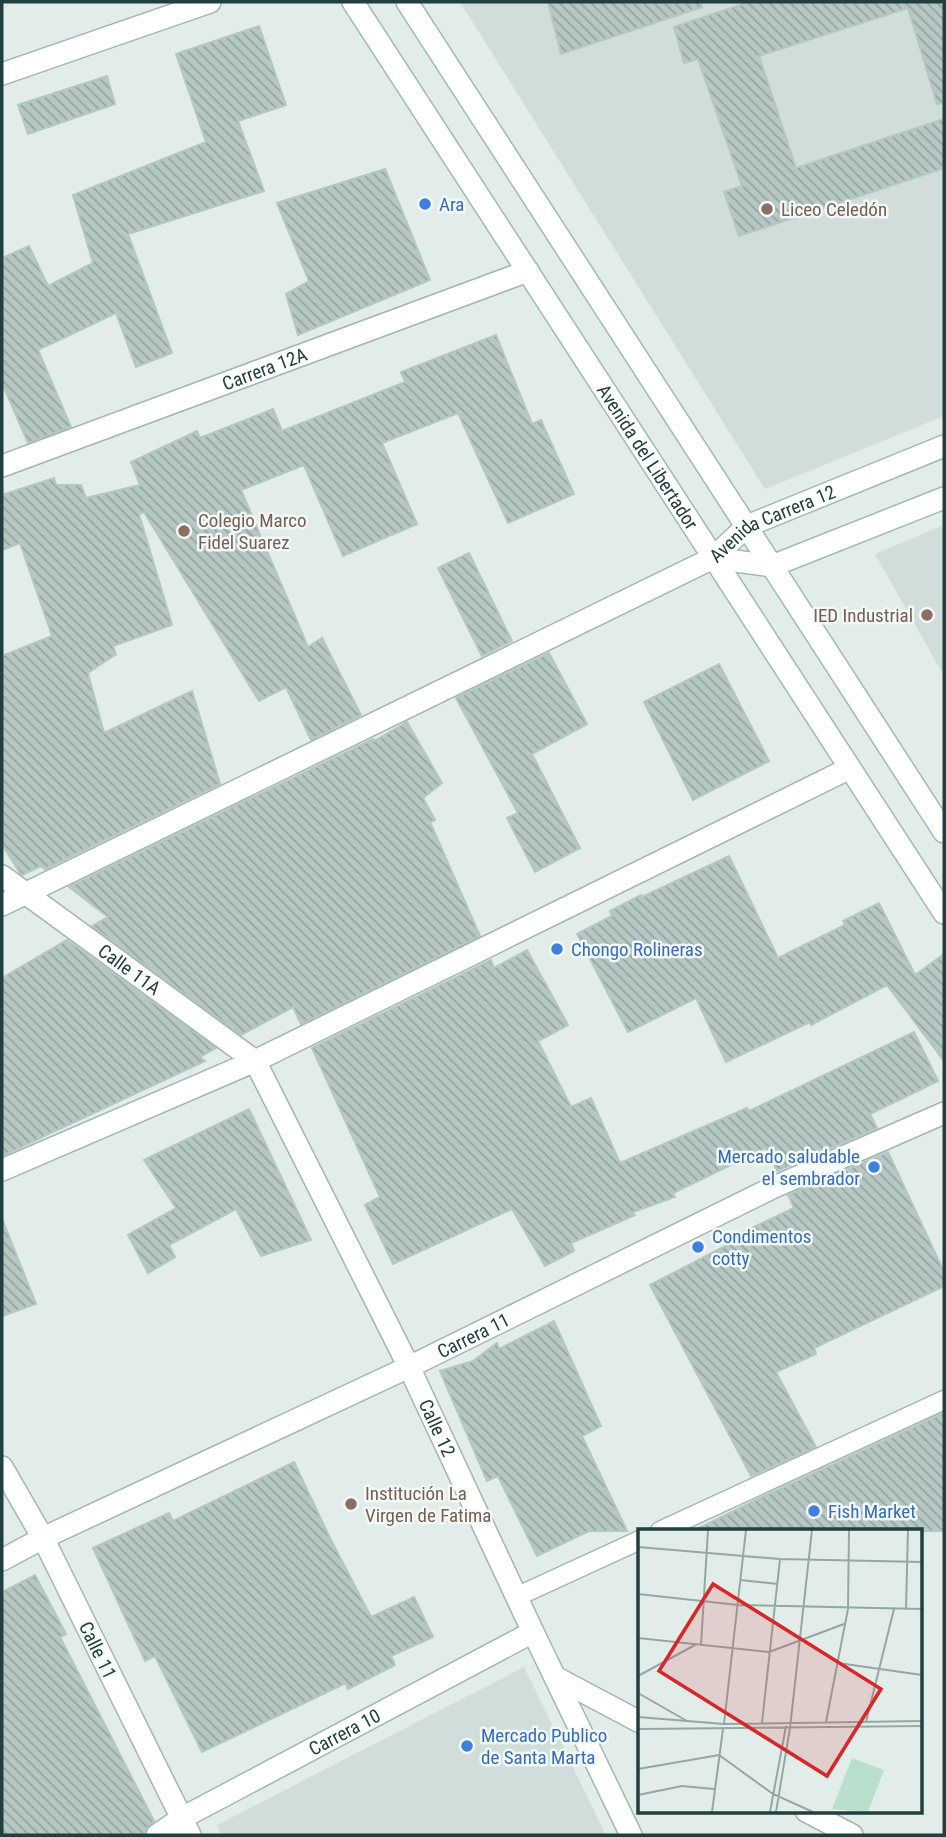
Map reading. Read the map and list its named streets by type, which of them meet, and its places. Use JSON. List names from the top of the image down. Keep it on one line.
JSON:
{"streets":{"street":["Carrera 12A","Avenida del Libertador","Avenida Carrera 12","Calle 11A","Carrera 11","Calle 12","Calle 11","Carrera 10"]},"crossings":[["Carrera 12A","Avenida del Libertador"],["Avenida del Libertador","Avenida Carrera 12"],["Calle 11A","Calle 12"],["Carrera 11","Calle 12"],["Carrera 11","Calle 11"],["Calle 12","Carrera 10"],["Calle 11","Carrera 10"]],"places":["Ara","Liceo Celedón","Colegio Marco Fidel Suarez","IED Industrial","Chongo Rolineras","Mercado saludable el sembrador","Condimentos cotty","Institución La Virgen de Fatima","Fish Market","Mercado Publico de Santa Marta"]}
